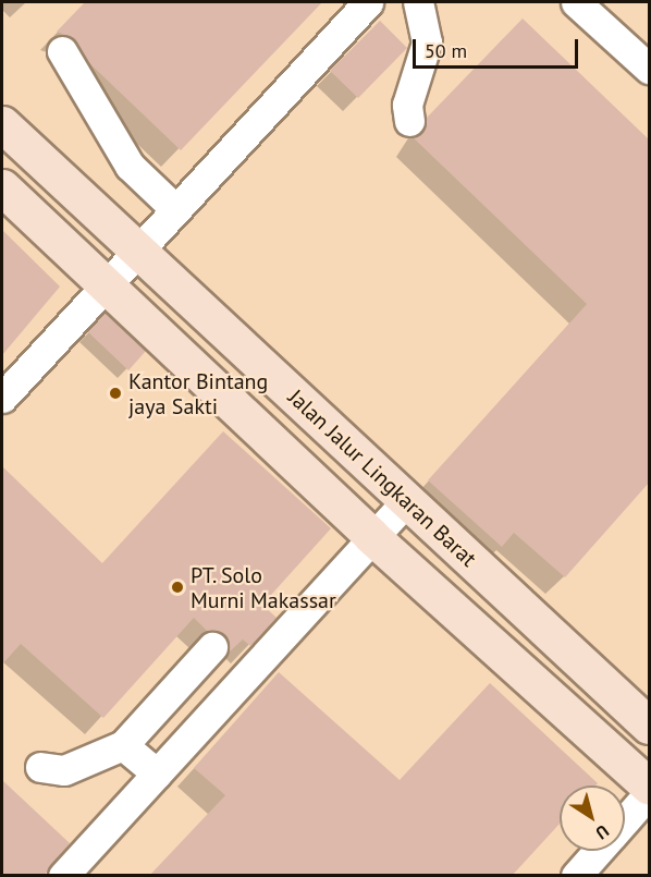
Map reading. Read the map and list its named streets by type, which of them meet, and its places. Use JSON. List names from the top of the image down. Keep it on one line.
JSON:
{"streets":{"main road":["Jalan Jalur Lingkaran Barat"]},"places":["Kantor Bintang jaya Sakti","PT. Solo Murni Makassar"],"scale_bar":"50 m","north":"bottom right"}
